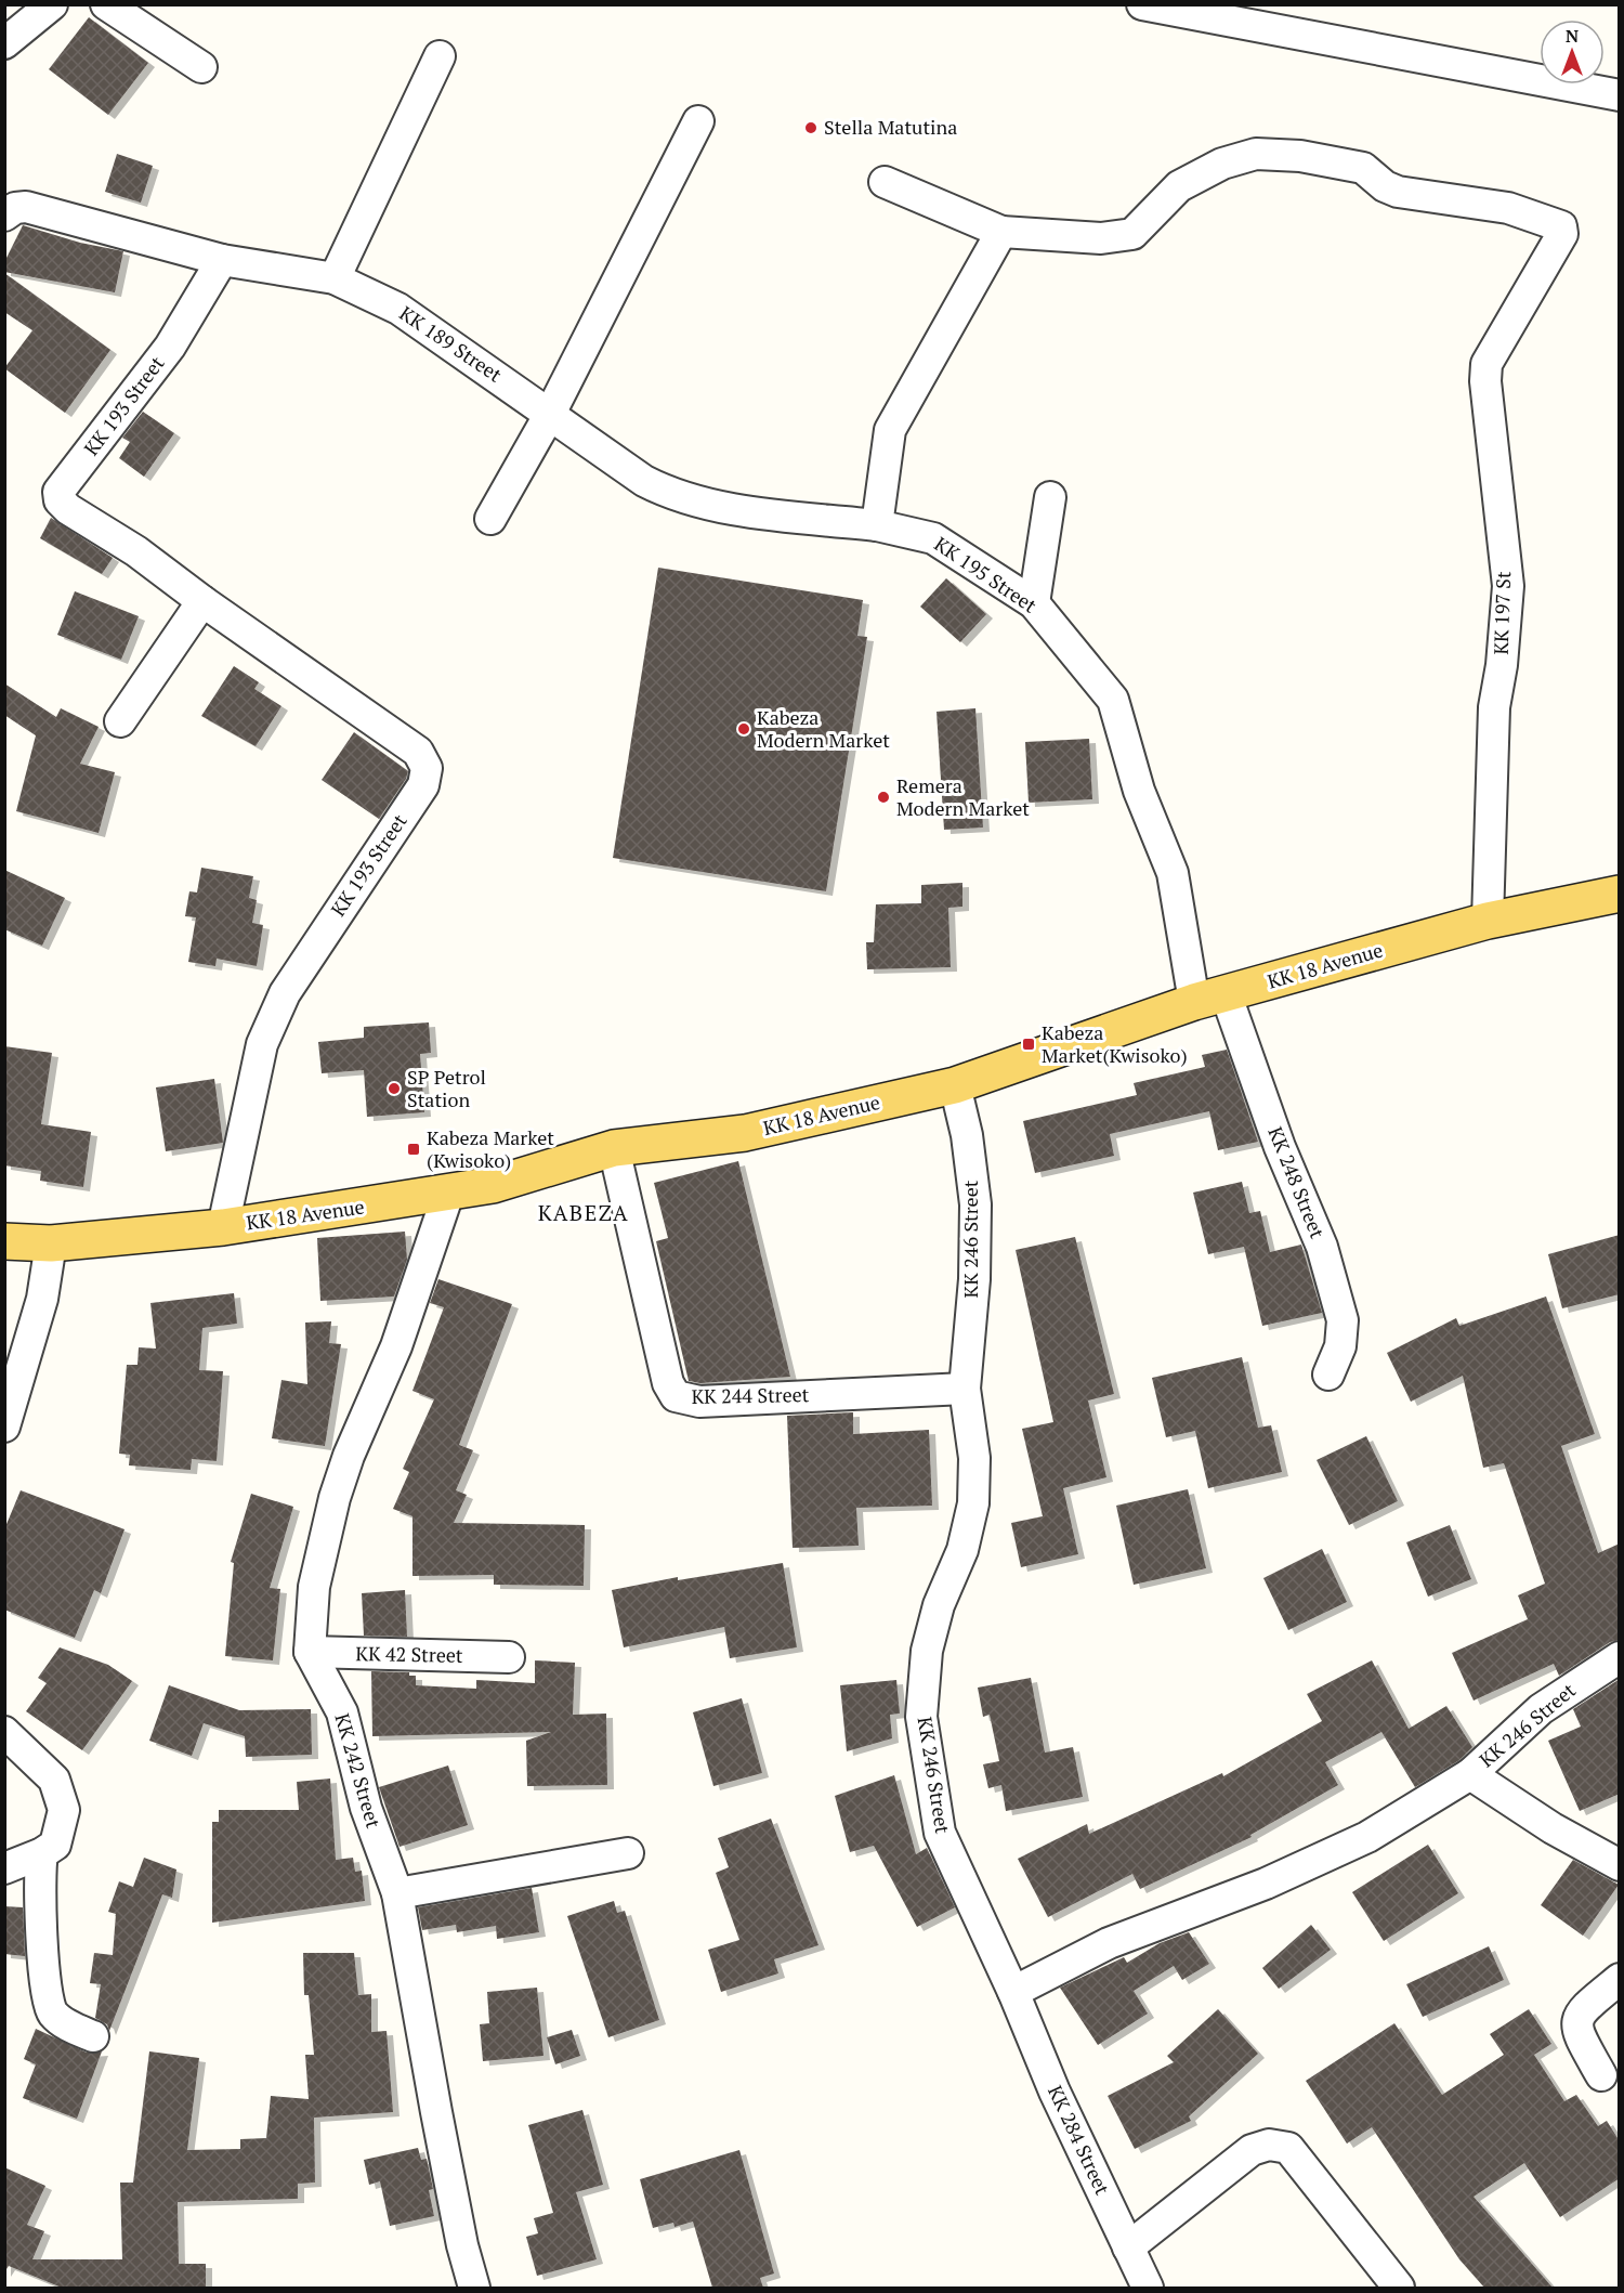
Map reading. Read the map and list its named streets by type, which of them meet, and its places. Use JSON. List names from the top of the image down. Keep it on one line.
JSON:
{"streets":{"main road":["KK 18 Avenue"],"street":["KK 189 Street","KK 193 Street","KK 195 Street","KK 197 St","KK 248 Street","KK 246 Street","KK 244 Street","KK 42 Street","KK 242 Street","KK 284 Street"]},"crossings":[["KK 189 Street","KK 193 Street"],["KK 189 Street","KK 195 Street"],["KK 193 Street","KK 18 Avenue"],["KK 195 Street","KK 18 Avenue"],["KK 195 Street","KK 248 Street"],["KK 197 St","KK 18 Avenue"],["KK 18 Avenue","KK 248 Street"],["KK 18 Avenue","KK 246 Street"],["KK 18 Avenue","KK 244 Street"],["KK 246 Street","KK 244 Street"],["KK 246 Street","KK 284 Street"],["KK 42 Street","KK 242 Street"]],"districts":["KABEZA"],"places":{"other":["Stella Matutina","Kabeza Modern Market","Remera Modern Market","SP Petrol Station"],"transit":["Kabeza Market(Kwisoko)","Kabeza Market (Kwisoko)"]},"north":"top"}
